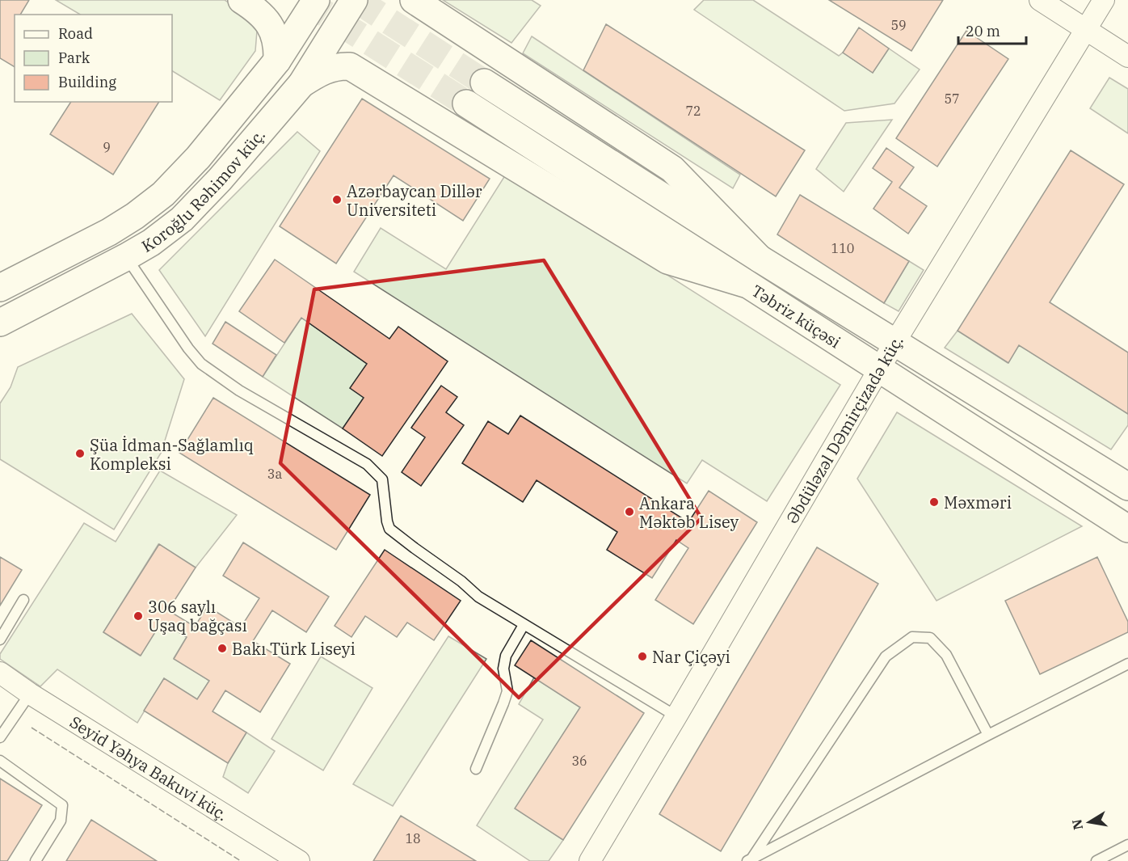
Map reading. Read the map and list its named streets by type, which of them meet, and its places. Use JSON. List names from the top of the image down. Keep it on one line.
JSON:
{"streets":{"main road":["Koroğlu Rəhimov küç.","Təbriz küçəsi"],"street":["Əbdüləzəl DƏmirçizadə küç.","Seyid Yəhya Bakuvi küç."]},"crossings":[["Təbriz küçəsi","Əbdüləzəl DƏmirçizadə küç."]],"places":["Azərbaycan Dillər Universiteti","Şüa İdman-Sağlamlıq Kompleksi","Məxməri","Ankara Məktəb Lisey","306 saylı Uşaq bağçası","Bakı Türk Liseyi","Nar Çiçəyi"],"house_numbers":["59","57","72","9","110","3a","36","18"],"legend":["Road","Park","Building"],"scale_bar":"20 m","north":"left"}
